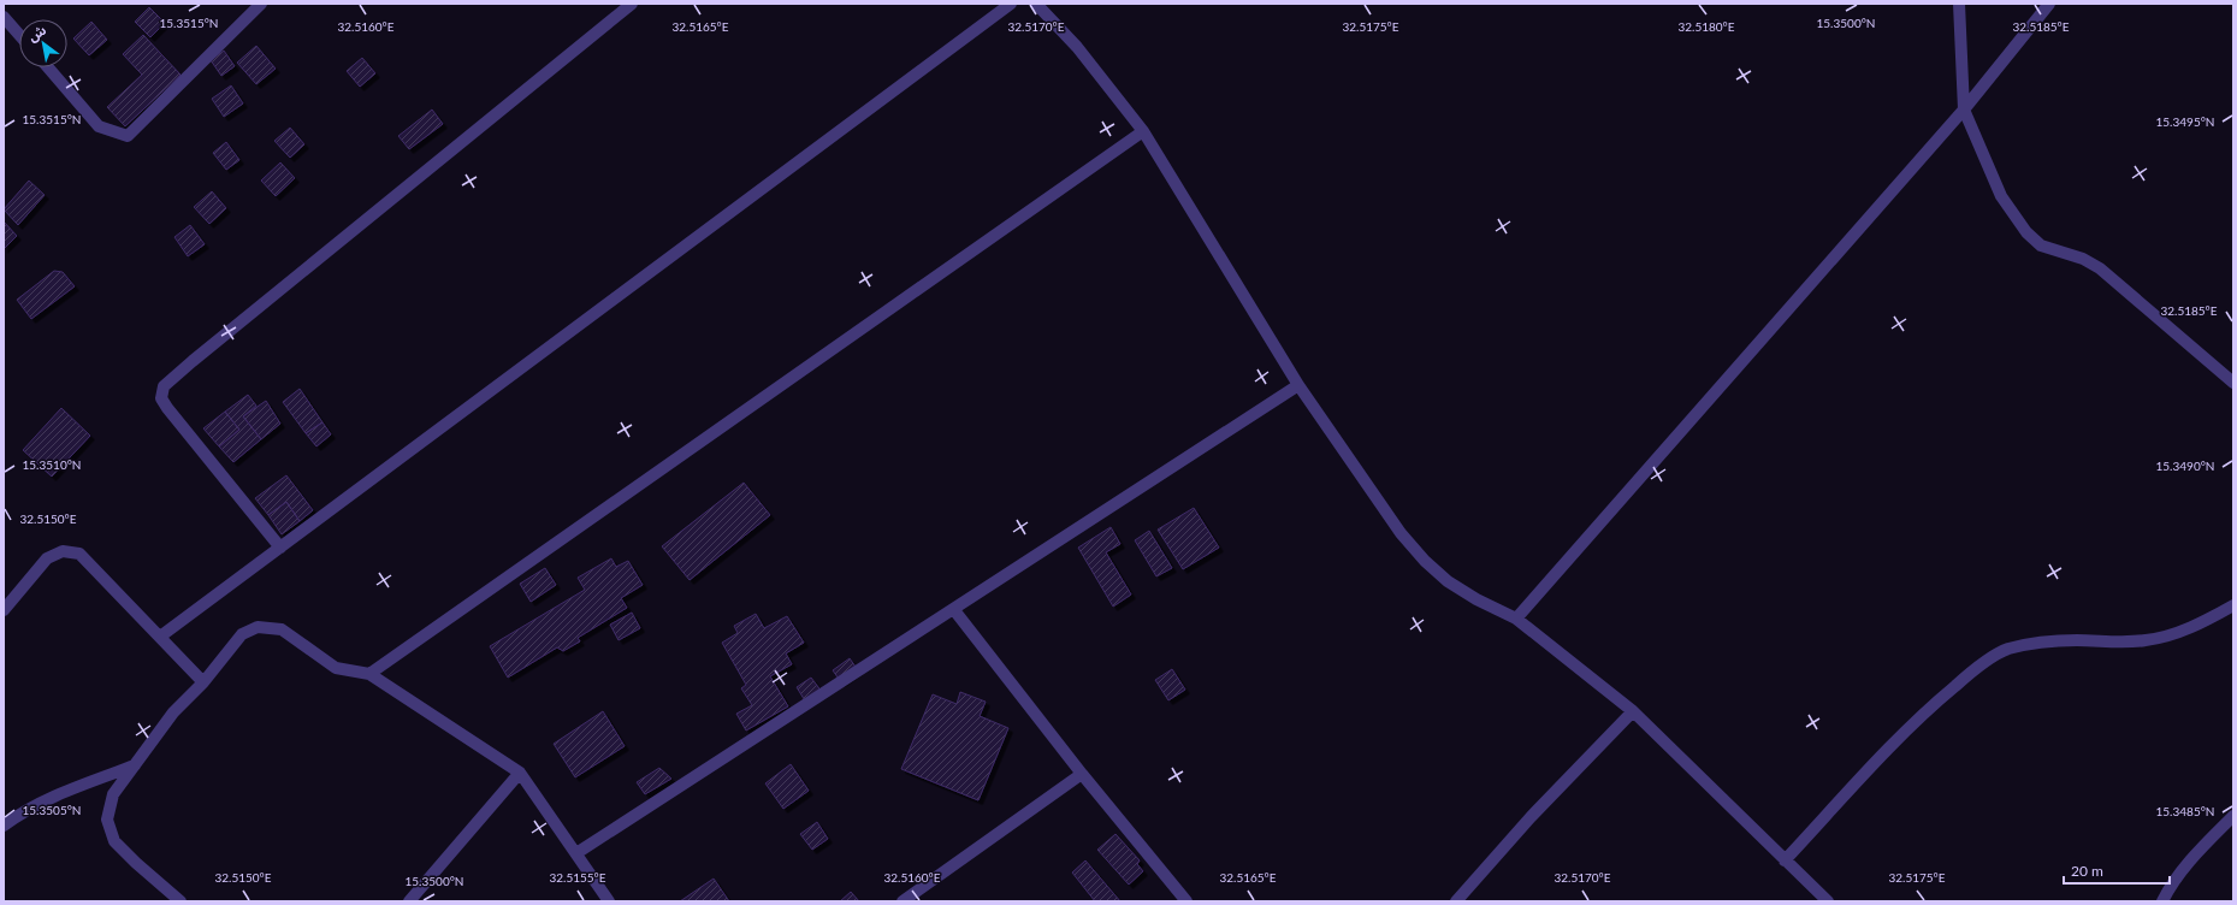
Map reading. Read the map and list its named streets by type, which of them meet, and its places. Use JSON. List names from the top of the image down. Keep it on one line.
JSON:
{"scale_bar":"20 m","north":"top left","coordinates":["15.3515°N","15.3500°N","32.5180°E","32.5185°E","32.5160°E","32.5165°E","32.5170°E","32.5175°E","15.3495°N","15.3510°N","15.3490°N","32.5150°E","15.3505°N","15.3485°N","32.5155°E"]}
